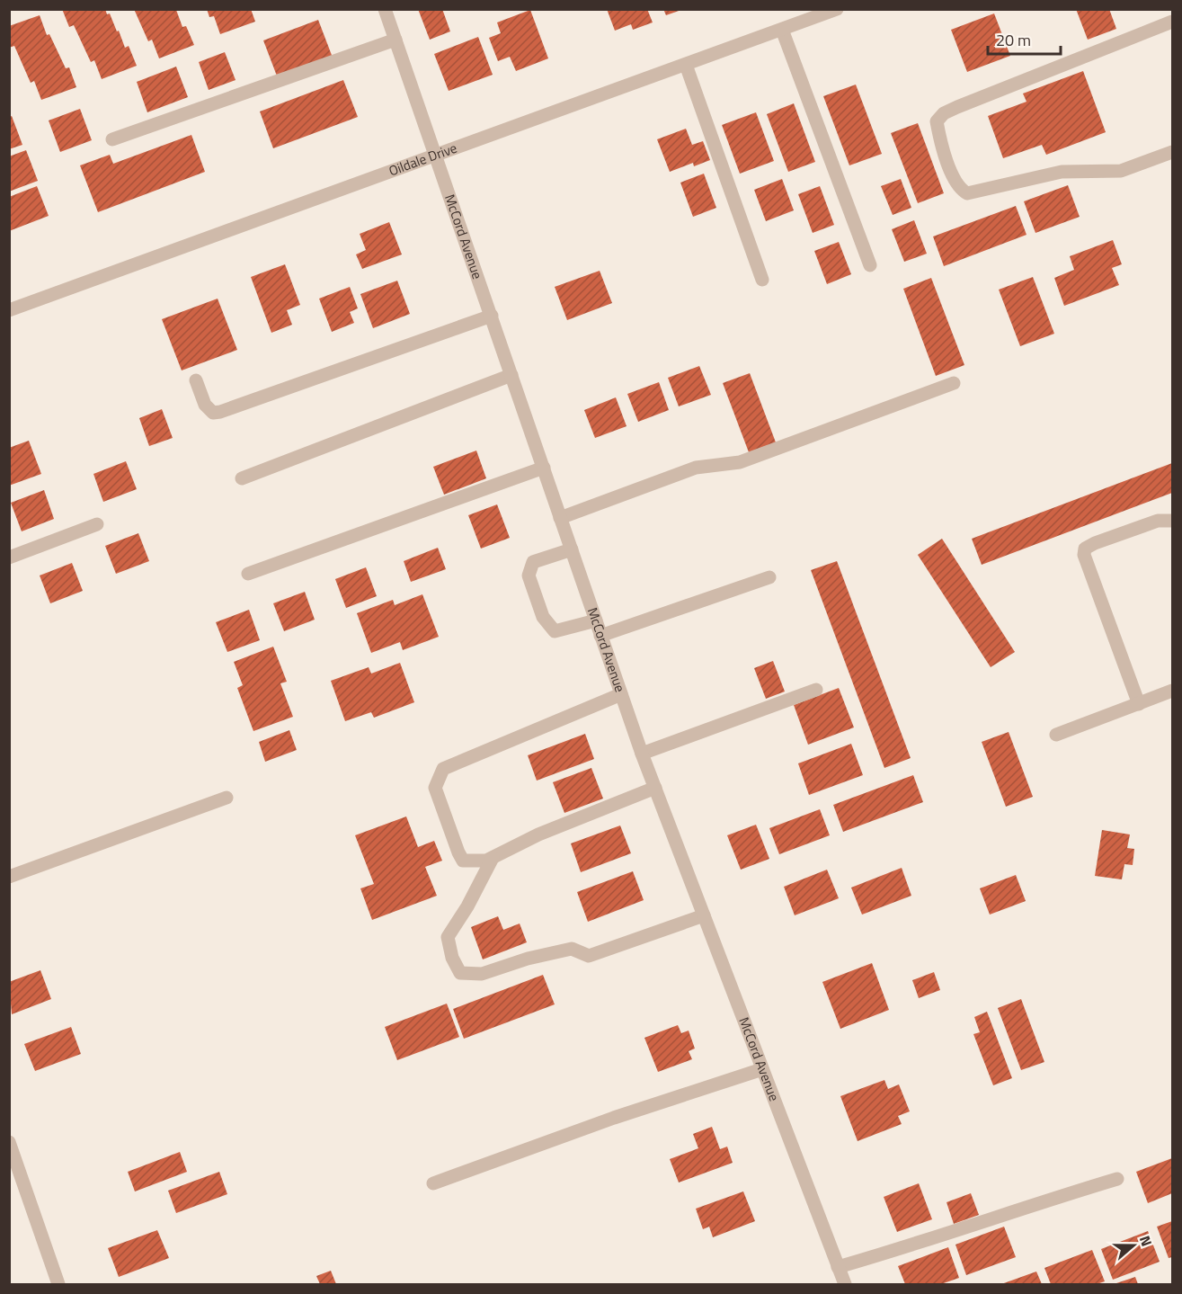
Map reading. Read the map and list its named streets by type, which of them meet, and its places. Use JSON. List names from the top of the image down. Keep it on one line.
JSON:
{"streets":{"street":["Oildale Drive","McCord Avenue"]},"crossings":[["Oildale Drive","McCord Avenue"]],"scale_bar":"20 m","north":"right"}
